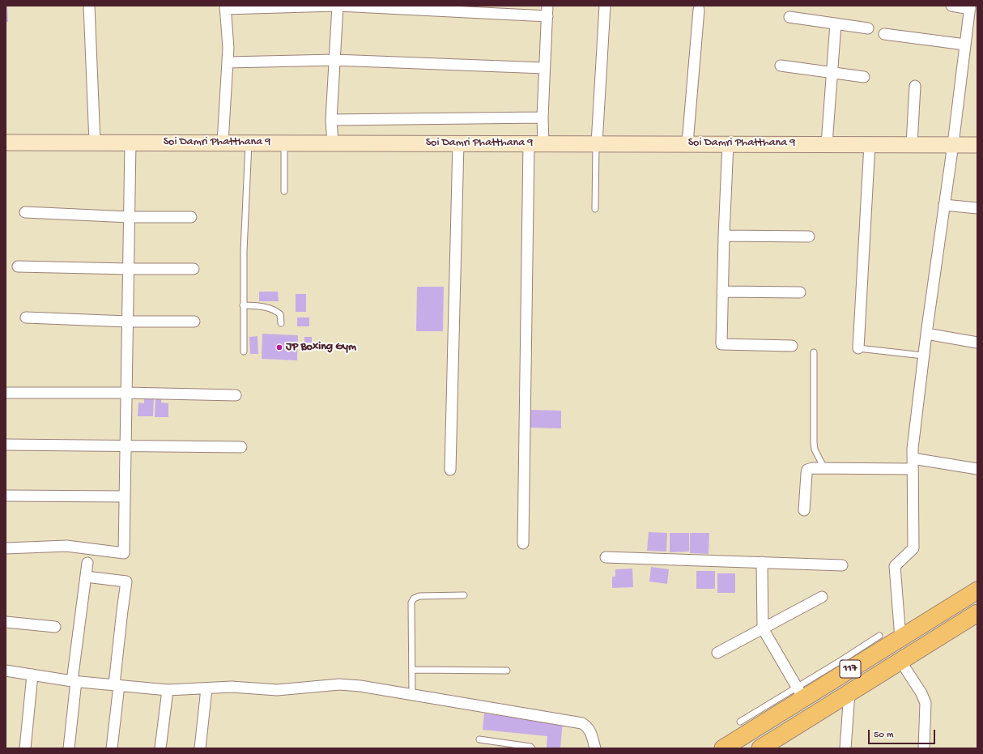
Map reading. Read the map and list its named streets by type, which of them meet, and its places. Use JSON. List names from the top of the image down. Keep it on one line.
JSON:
{"streets":{"main road":["117"],"street":["Soi Damri Phatthana 9"]},"places":["JP Boxing Gym"],"scale_bar":"50 m"}
